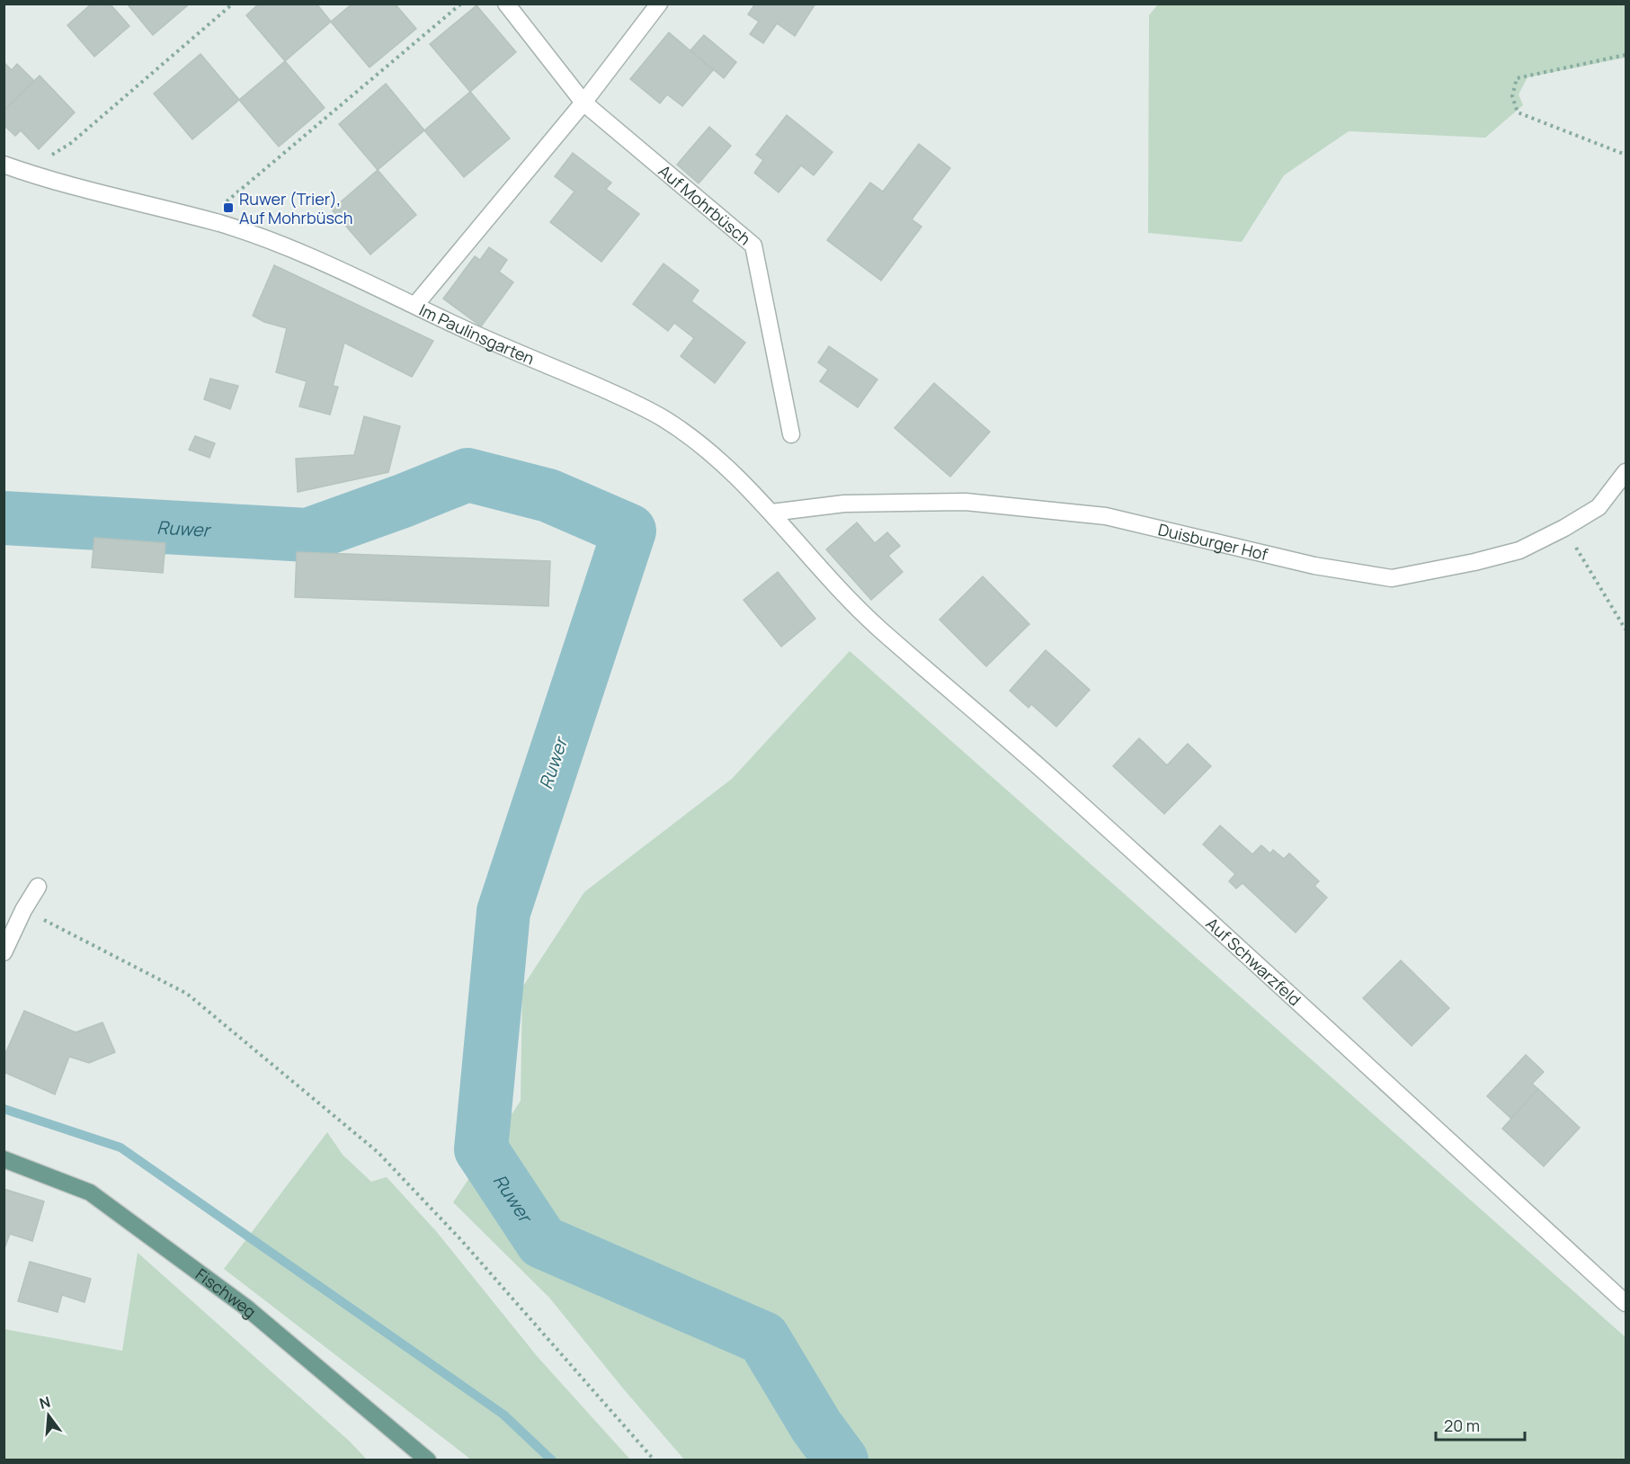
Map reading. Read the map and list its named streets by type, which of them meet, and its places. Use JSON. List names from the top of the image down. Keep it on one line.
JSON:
{"streets":{"main road":["Fischweg"],"street":["Auf Mohrbüsch","Im Paulinsgarten","Duisburger Hof","Auf Schwarzfeld"]},"crossings":[["Im Paulinsgarten","Duisburger Hof"],["Im Paulinsgarten","Auf Schwarzfeld"]],"water":["Ruwer"],"places":{"transit":["Ruwer (Trier), Auf Mohrbüsch"]},"scale_bar":"20 m","north":"top"}
